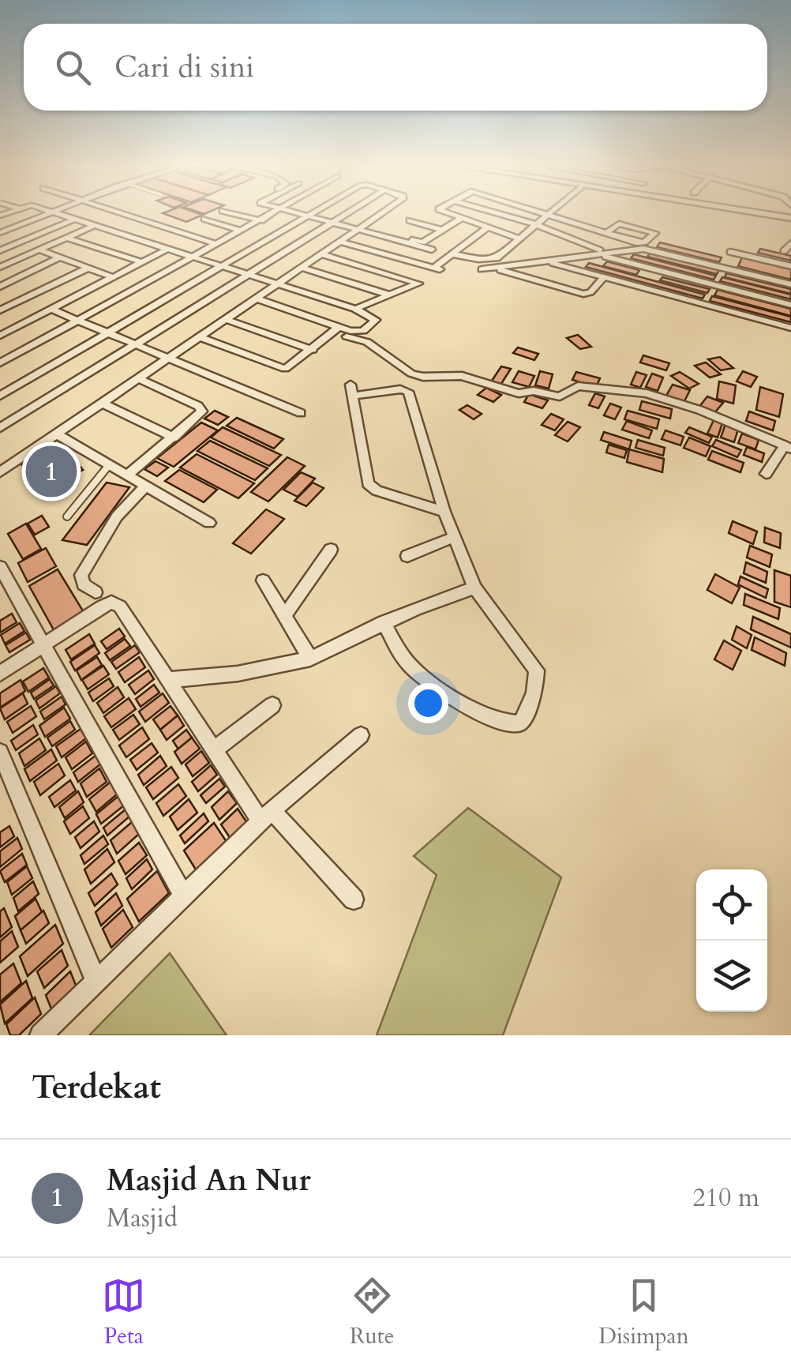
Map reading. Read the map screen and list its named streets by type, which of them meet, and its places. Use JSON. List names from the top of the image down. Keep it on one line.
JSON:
{"page":{"search":"Cari di sini","pins":"1","heading":"Terdekat","list":[{"mark":"1","name":"Masjid An Nur","note":"Masjid","value":"210 m"}],"nav":["Peta","Rute","Disimpan"]}}
